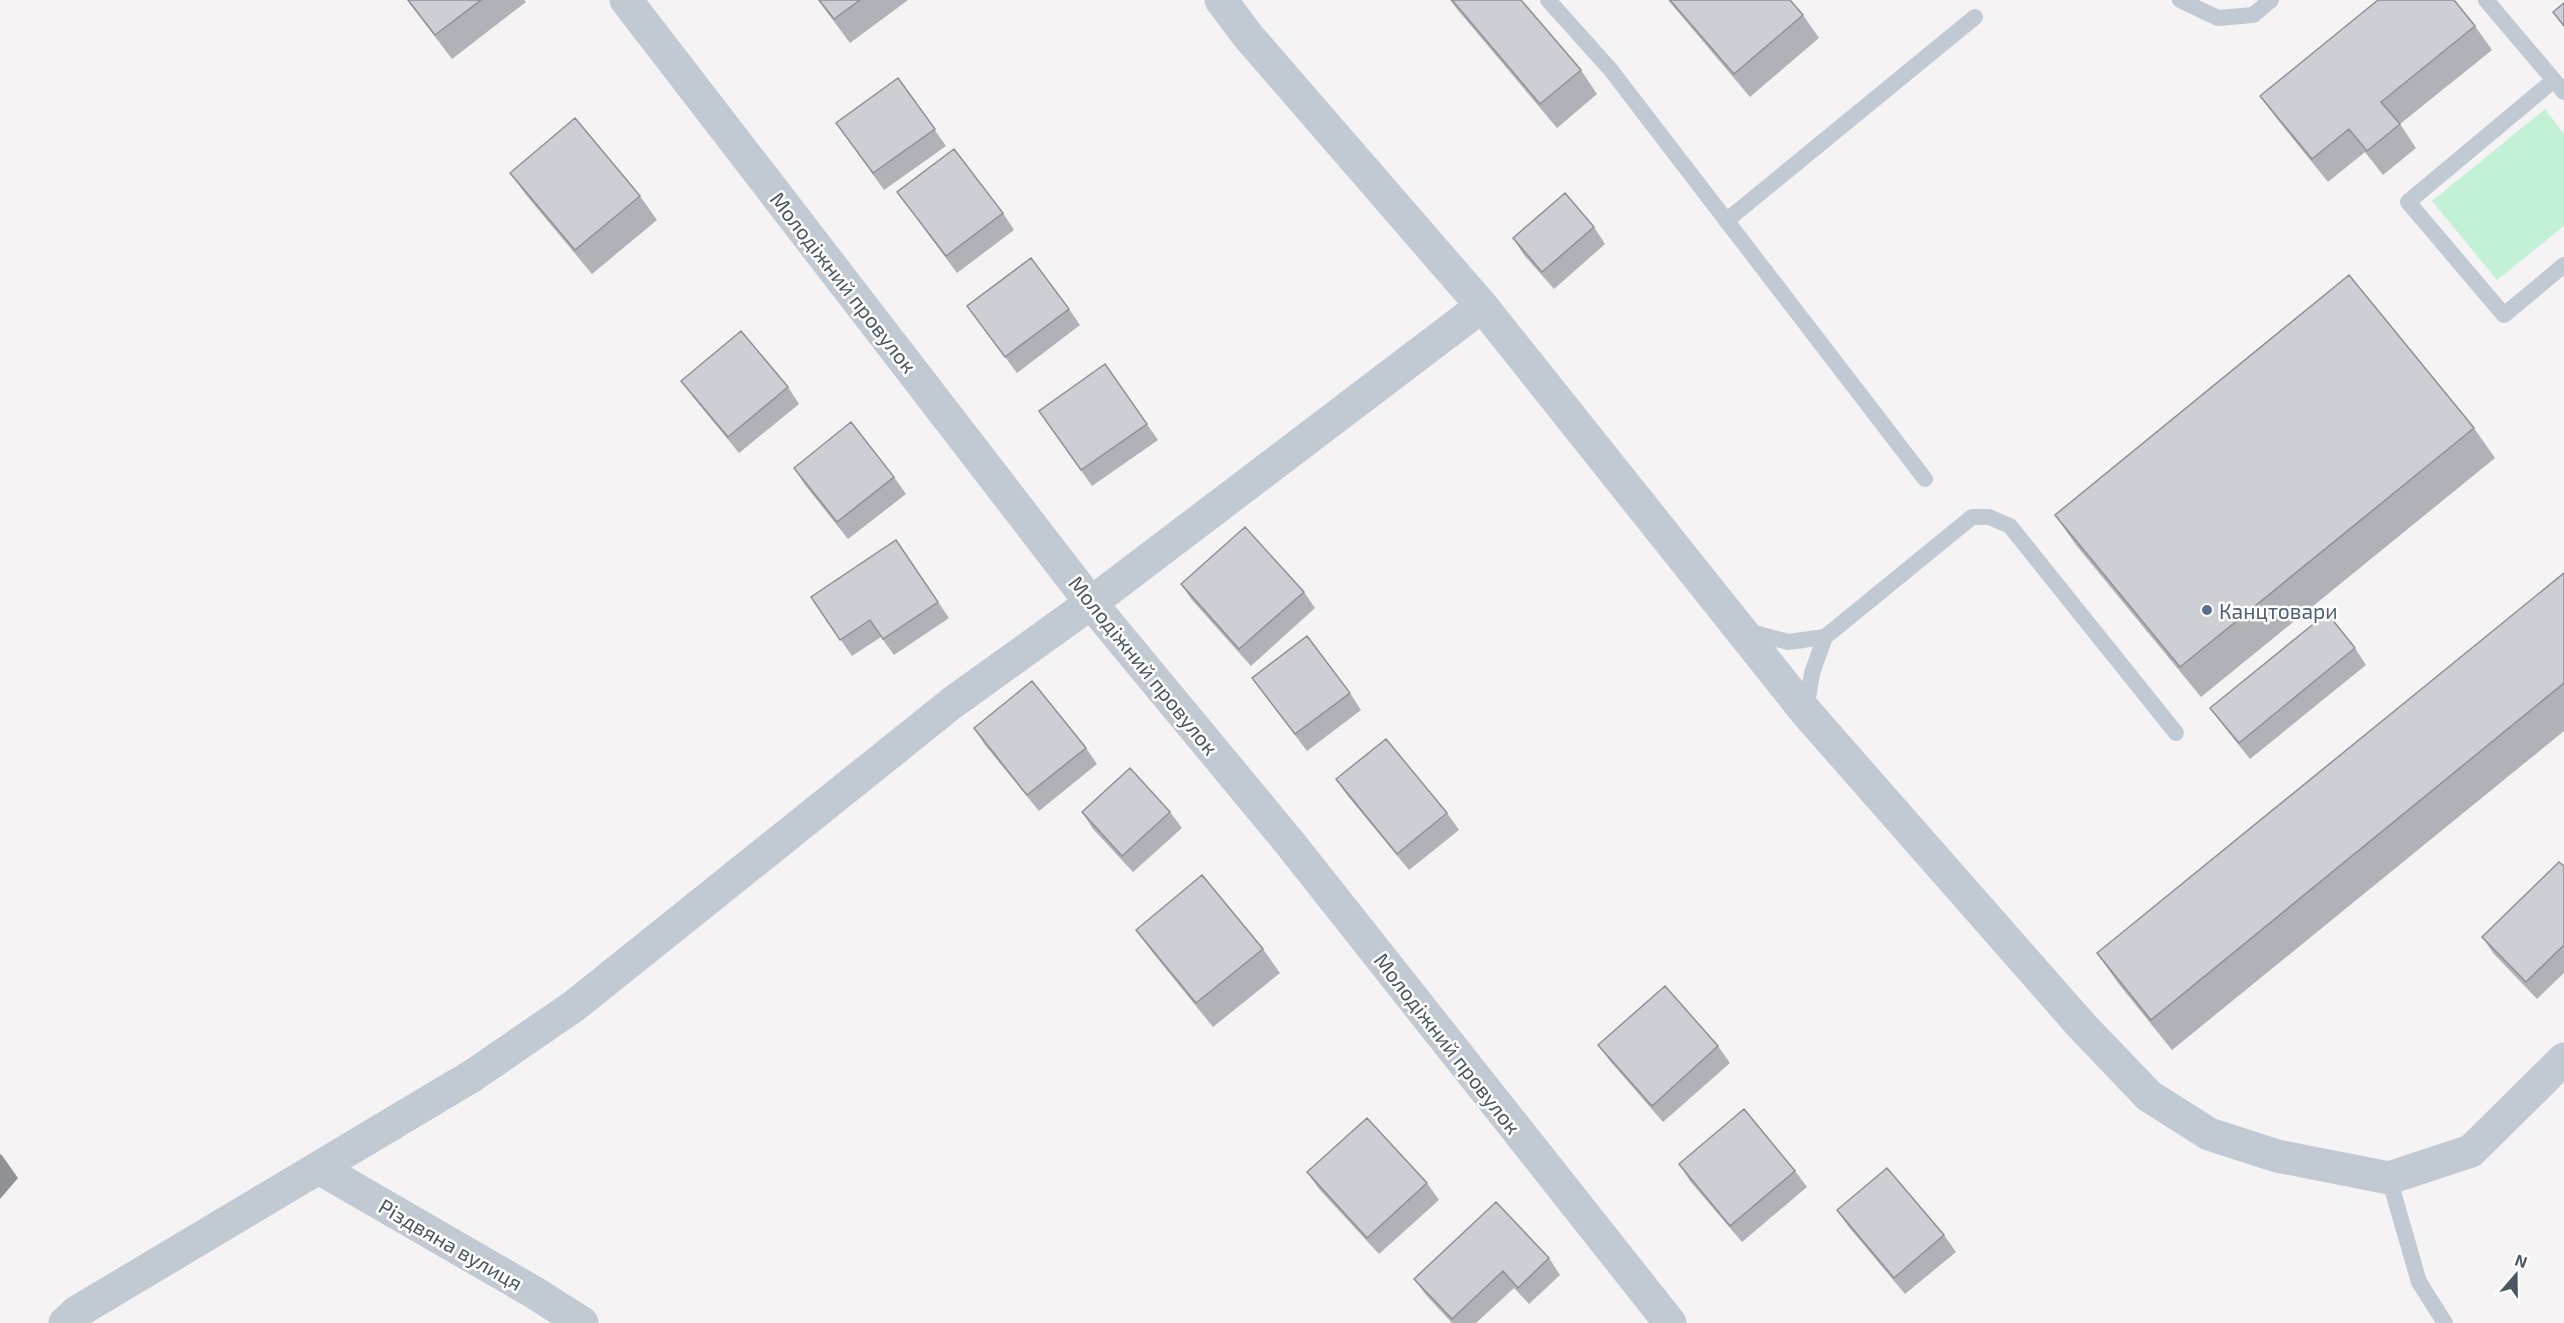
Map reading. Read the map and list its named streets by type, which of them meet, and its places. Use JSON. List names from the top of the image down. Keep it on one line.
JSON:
{"streets":{"street":["Молодіжний провулок","Різдвяна вулиця"]},"places":["Канцтовари"],"north":"top"}
